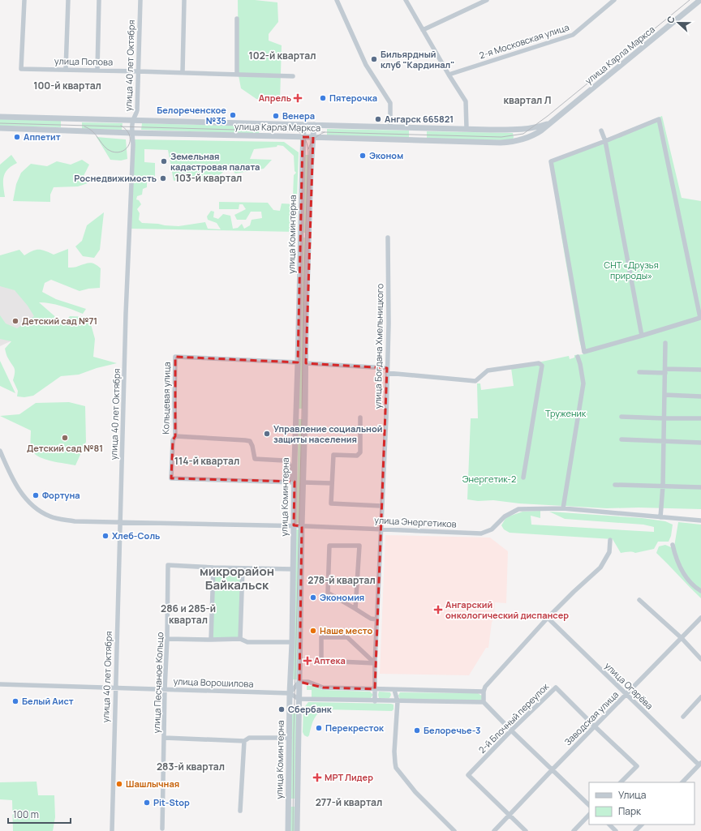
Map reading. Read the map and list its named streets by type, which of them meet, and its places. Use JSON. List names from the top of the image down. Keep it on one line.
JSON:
{"streets":{"street":["2-я Московская улица","улица Карла Маркса","улица Попова","улица 40 лет Октября","улица Коминтерна","улица Богдана Хмельницкого","Кольцевая улица","улица Энергетиков","улица Песчаное Кольцо","улица Ворошилова","улица Огарёва","2-й Блочный переулок","Заводская улица"]},"crossings":[["улица Карла Маркса","улица 40 лет Октября"],["улица Карла Маркса","улица Коминтерна"],["улица Попова","улица 40 лет Октября"],["улица 40 лет Октября","улица Энергетиков"],["улица 40 лет Октября","улица Ворошилова"],["улица Коминтерна","Кольцевая улица"],["улица Коминтерна","улица Энергетиков"],["улица Коминтерна","улица Песчаное Кольцо"],["улица Коминтерна","улица Ворошилова"],["улица Богдана Хмельницкого","улица Энергетиков"],["улица Песчаное Кольцо","улица Ворошилова"],["улица Огарёва","Заводская улица"],["2-й Блочный переулок","Заводская улица"]],"districts":["102-й квартал","100-й квартал","квартал Л","103-й квартал","114-й квартал","микрорайон Байкальск","278-й квартал","286 и 285-й квартал","283-й квартал","277-й квартал"],"parks":["СНТ «Друзья природы»","Труженик","Энергетик-2"],"places":{"other":["Бильярдный клуб \"Кардинал\"","Пятерочка","Белореченское №35","Венера","Ангарск 665821","Аппетит","Эконом","Земельная кадастровая палата","Роснедвижимость","Детский сад №71","Управление социальной защиты населения","Детский сад №81","Фортуна","Хлеб-Соль","Экономия","Наше место","Белый Аист","Сбербанк","Перекресток","Белоречье-3","Шашлычная","Pit-Stop"],"health":["Апрель","Ангарский онкологический диспансер","Аптека","МРТ Лидер"]},"legend":["Улица","Парк"],"scale_bar":"100 m","north":"left"}
